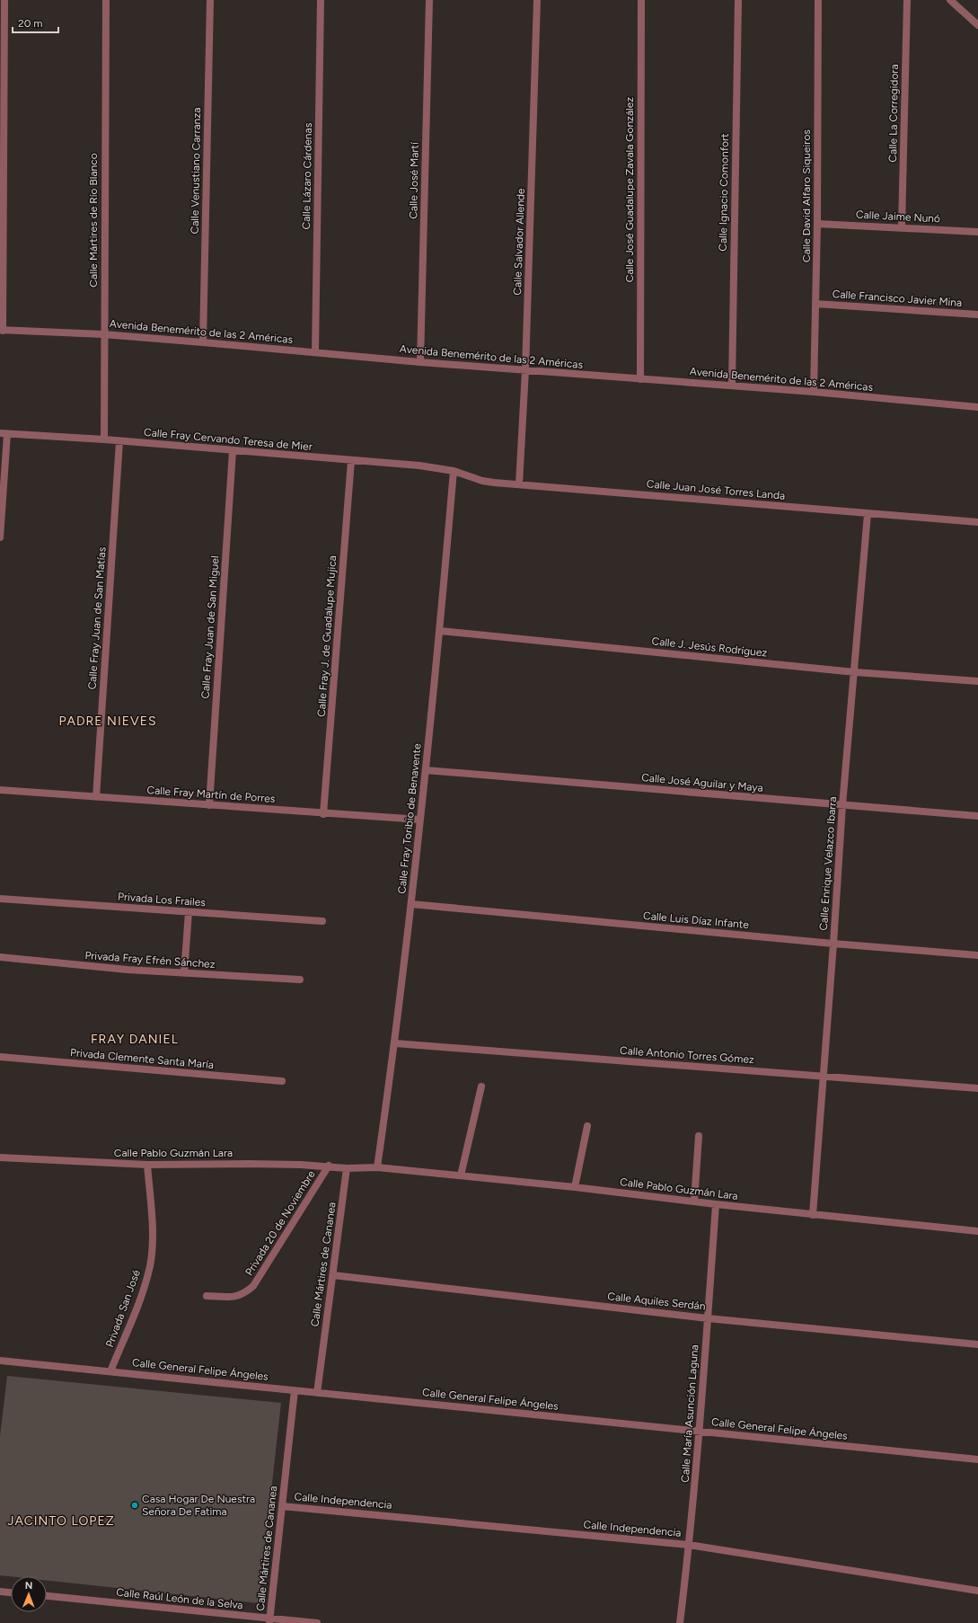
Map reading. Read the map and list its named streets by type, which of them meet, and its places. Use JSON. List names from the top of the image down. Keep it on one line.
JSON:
{"streets":{"street":["Calle La Corregidora","Calle Venustiano Carranza","Calle Lázaro Cárdenas","Calle José Martí","Calle José Guadalupe Zavala González","Calle Ignacio Comonfort","Calle David Alfaro Siqueiros","Calle Jaime Nunó","Calle Mártires de Río Blanco","Calle Salvador Allende","Calle Francisco Javier Mina","Avenida Benemérito de las 2 Américas","Calle Fray Cervando Teresa de Mier","Calle Juan José Torres Landa","Calle Fray Juan de San Matías","Calle Fray Juan de San Miguel","Calle Fray J. de Guadalupe Mujica","Calle J. Jesús Rodríguez","Calle José Aguilar y Maya","Calle Fray Martín de Porres","Calle Fray Toribio de Benavente","Calle Enrique Velazco Ibarra","Privada Los Frailes","Calle Luis Díaz Infante","Privada Fray Efrén Sánchez","Calle Antonio Torres Gómez","Privada Clemente Santa María","Calle Pablo Guzmán Lara","Privada 20 de Noviembre","Calle Mártires de Cananea","Calle Aquiles Serdán","Privada San José","Calle General Felipe Ángeles","Calle María Asunción Laguna","Calle Independencia","Calle Raúl León de la Selva"]},"crossings":[["Calle La Corregidora","Calle Jaime Nunó"],["Calle Venustiano Carranza","Avenida Benemérito de las 2 Américas"],["Calle Lázaro Cárdenas","Avenida Benemérito de las 2 Américas"],["Calle José Martí","Avenida Benemérito de las 2 Américas"],["Calle José Guadalupe Zavala González","Avenida Benemérito de las 2 Américas"],["Calle Ignacio Comonfort","Avenida Benemérito de las 2 Américas"],["Calle David Alfaro Siqueiros","Calle Jaime Nunó"],["Calle David Alfaro Siqueiros","Calle Francisco Javier Mina"],["Calle David Alfaro Siqueiros","Avenida Benemérito de las 2 Américas"],["Calle Mártires de Río Blanco","Avenida Benemérito de las 2 Américas"],["Calle Mártires de Río Blanco","Calle Fray Cervando Teresa de Mier"],["Calle Salvador Allende","Avenida Benemérito de las 2 Américas"],["Calle Salvador Allende","Calle Juan José Torres Landa"],["Calle Fray Cervando Teresa de Mier","Calle Juan José Torres Landa"],["Calle Fray Cervando Teresa de Mier","Calle Fray Juan de San Matías"],["Calle Fray Cervando Teresa de Mier","Calle Fray Juan de San Miguel"],["Calle Fray Cervando Teresa de Mier","Calle Fray J. de Guadalupe Mujica"],["Calle Fray Cervando Teresa de Mier","Calle Fray Toribio de Benavente"],["Calle Juan José Torres Landa","Calle Fray Toribio de Benavente"],["Calle Juan José Torres Landa","Calle Enrique Velazco Ibarra"],["Calle Fray Juan de San Matías","Calle Fray Martín de Porres"],["Calle Fray Juan de San Miguel","Calle Fray Martín de Porres"],["Calle Fray J. de Guadalupe Mujica","Calle Fray Martín de Porres"],["Calle J. Jesús Rodríguez","Calle Fray Toribio de Benavente"],["Calle J. Jesús Rodríguez","Calle Enrique Velazco Ibarra"],["Calle José Aguilar y Maya","Calle Fray Toribio de Benavente"],["Calle José Aguilar y Maya","Calle Enrique Velazco Ibarra"],["Calle Fray Martín de Porres","Calle Fray Toribio de Benavente"],["Calle Fray Toribio de Benavente","Calle Luis Díaz Infante"],["Calle Fray Toribio de Benavente","Calle Antonio Torres Gómez"],["Calle Fray Toribio de Benavente","Calle Pablo Guzmán Lara"],["Calle Enrique Velazco Ibarra","Calle Luis Díaz Infante"],["Calle Enrique Velazco Ibarra","Calle Antonio Torres Gómez"],["Calle Enrique Velazco Ibarra","Calle Pablo Guzmán Lara"],["Calle Pablo Guzmán Lara","Privada 20 de Noviembre"],["Calle Pablo Guzmán Lara","Calle Mártires de Cananea"],["Calle Pablo Guzmán Lara","Privada San José"],["Calle Pablo Guzmán Lara","Calle María Asunción Laguna"],["Calle Mártires de Cananea","Calle Aquiles Serdán"],["Calle Mártires de Cananea","Calle General Felipe Ángeles"],["Calle Mártires de Cananea","Calle Independencia"],["Calle Mártires de Cananea","Calle Raúl León de la Selva"],["Calle Aquiles Serdán","Calle María Asunción Laguna"],["Privada San José","Calle General Felipe Ángeles"],["Calle General Felipe Ángeles","Calle María Asunción Laguna"],["Calle María Asunción Laguna","Calle Independencia"]],"districts":["PADRE NIEVES","FRAY DANIEL","JACINTO LOPEZ"],"places":["Casa Hogar De Nuestra Señora De Fatima"],"scale_bar":"20 m","north":"top"}
